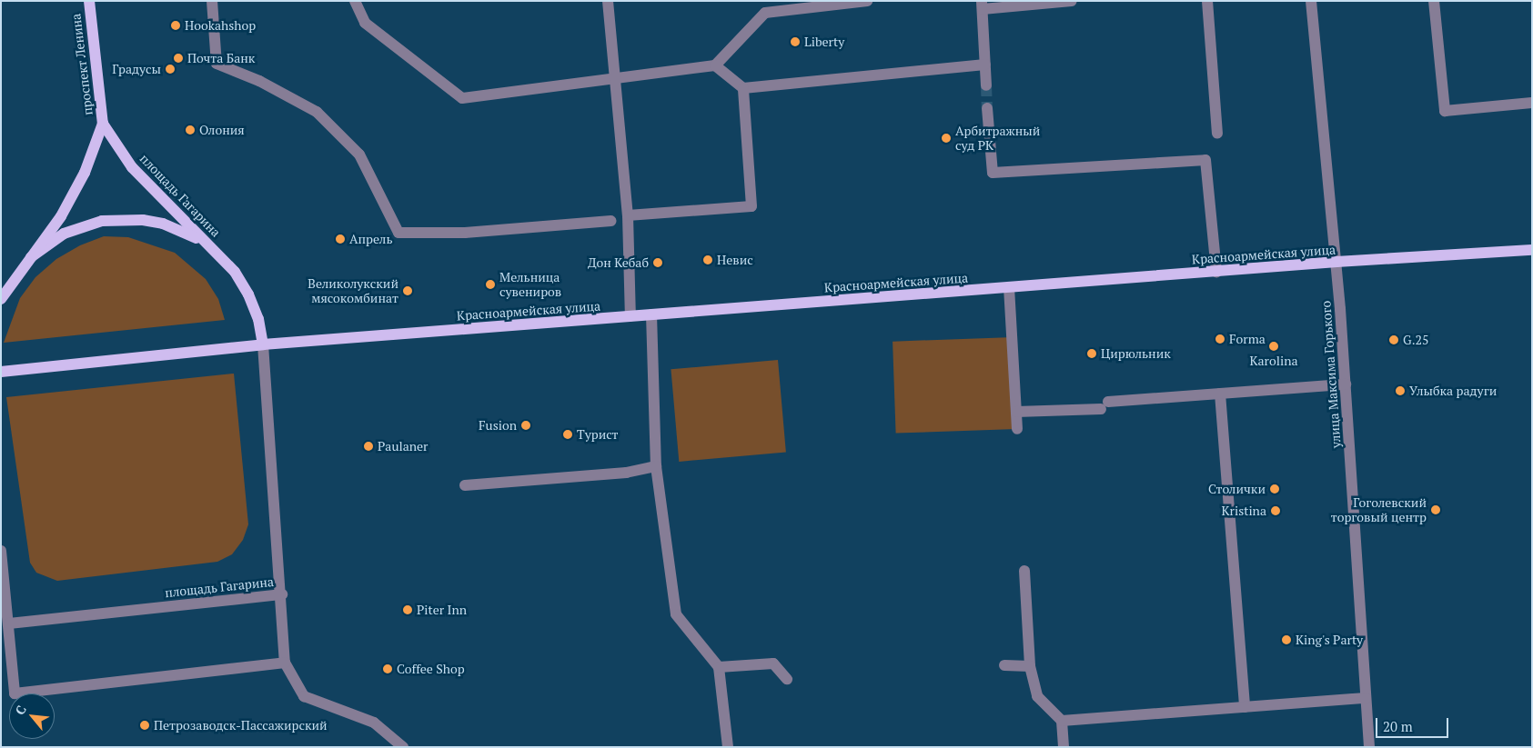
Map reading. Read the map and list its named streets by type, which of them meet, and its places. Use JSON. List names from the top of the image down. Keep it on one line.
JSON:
{"streets":{"main road":["проспект Ленина","площадь Гагарина","Красноармейская улица"],"street":["улица Максима Горького"]},"crossings":[["проспект Ленина","площадь Гагарина"],["площадь Гагарина","Красноармейская улица"],["Красноармейская улица","улица Максима Горького"]],"places":["Hookahshop","Liberty","Почта Банк","Градусы","Олония","Арбитражный суд РК","Апрель","Невис","Дон Кебаб","Мельница сувениров","Великолукский мясокомбинат","Forma","G.25","Karolina","Цирюльник","Улыбка радуги","Fusion","Турист","Paulaner","Столички","Гоголевский торговый центр","Kristina","Piter Inn","King's Party","Coffee Shop","Петрозаводск-Пассажирский"],"scale_bar":"20 m","north":"top left"}
